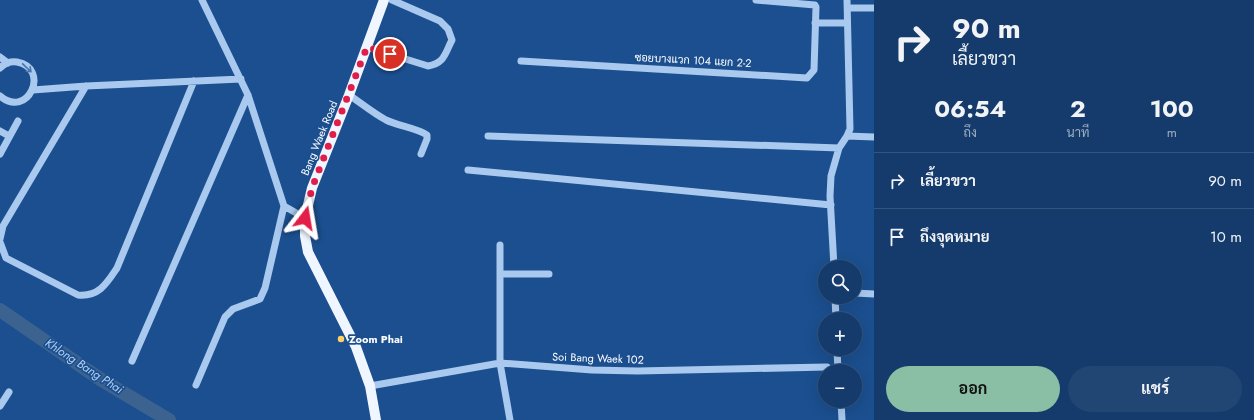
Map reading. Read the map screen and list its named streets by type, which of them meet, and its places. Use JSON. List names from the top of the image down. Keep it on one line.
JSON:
{"streets":{"main road":["Bang Waek Road"],"street":["ซอยบางแวก 104 แยก 2-2","Soi Bang Waek 102"]},"crossings":[["Bang Waek Road","Soi Bang Waek 102"]],"water":["Khlong Bang Phai"],"places":["Zoom Phai"],"page":{"turn":["90 m","เลี้ยวขวา"],"eta":["06:54","ถึง","2","นาที","100","m"],"list":[{"name":"เลี้ยวขวา","value":"90 m"},{"name":"ถึงจุดหมาย","value":"10 m"}],"map_buttons":["+","−"],"buttons":["ออก","แชร์"]}}
